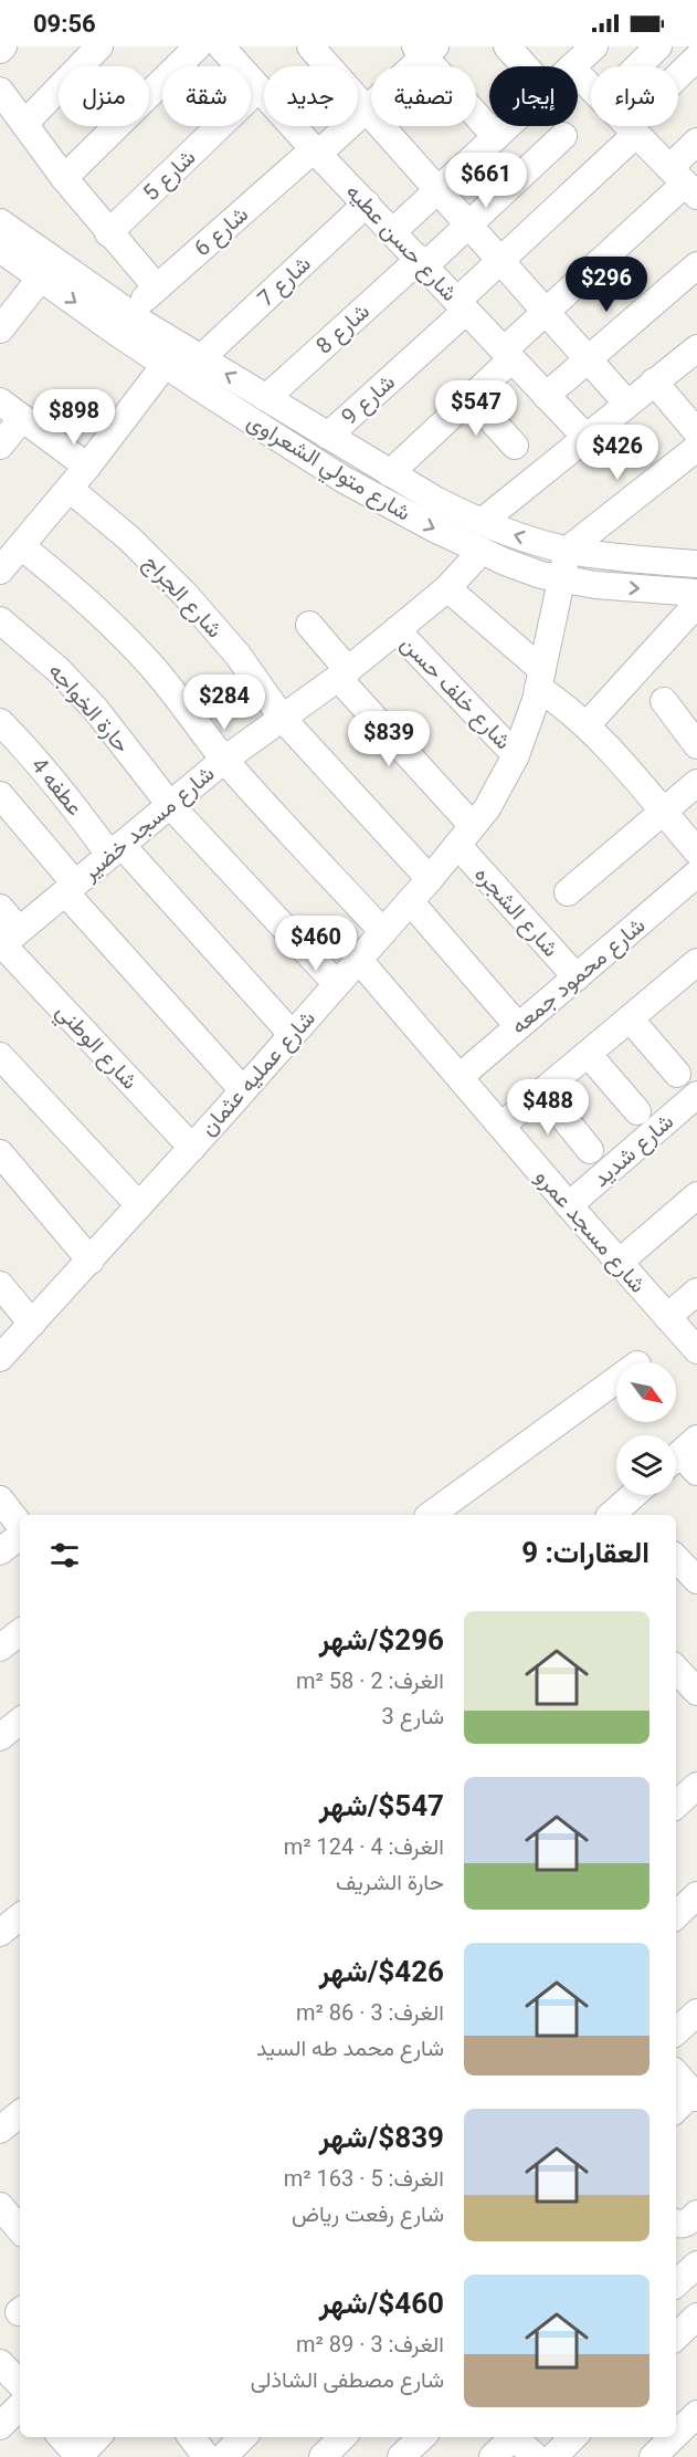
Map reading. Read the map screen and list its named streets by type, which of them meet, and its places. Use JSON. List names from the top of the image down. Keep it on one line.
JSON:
{"streets":{"street":["شارع 5","شارع 6","شارع حسن عطيه","شارع 7","شارع 8","شارع 9","شارع متولي الشعراوى","شارع الجراج","شارع خلف حسن","حارة الخواجه","عطفه 4","شارع مسجد خضير","شارع الشجره","شارع محمود جمعه","شارع الوطني","شارع عمليه عثمان","شارع شديد","شارع مسجد عمرو"]},"crossings":[["شارع 5","شارع حسن عطيه"],["شارع 6","شارع حسن عطيه"],["شارع 6","شارع متولي الشعراوى"],["شارع حسن عطيه","شارع 7"],["شارع حسن عطيه","شارع 8"],["شارع حسن عطيه","شارع 9"],["شارع 7","شارع متولي الشعراوى"],["شارع 7","شارع الجراج"],["شارع 8","شارع متولي الشعراوى"],["شارع 9","شارع متولي الشعراوى"],["شارع متولي الشعراوى","شارع مسجد خضير"],["شارع متولي الشعراوى","شارع عمليه عثمان"],["شارع الجراج","شارع مسجد خضير"],["شارع الجراج","شارع عمليه عثمان"],["شارع خلف حسن","شارع مسجد خضير"],["شارع خلف حسن","شارع عمليه عثمان"],["حارة الخواجه","شارع مسجد خضير"],["حارة الخواجه","شارع عمليه عثمان"],["عطفه 4","شارع مسجد خضير"],["عطفه 4","شارع عمليه عثمان"],["شارع مسجد خضير","شارع الشجره"],["شارع مسجد خضير","شارع الوطني"],["شارع الشجره","شارع محمود جمعه"],["شارع الشجره","شارع عمليه عثمان"],["شارع محمود جمعه","شارع مسجد عمرو"],["شارع الوطني","شارع عمليه عثمان"],["شارع عمليه عثمان","شارع مسجد عمرو"],["شارع شديد","شارع مسجد عمرو"]],"north":"bottom right","page":{"status":"09:56","chip":["شراء","إيجار","تصفية","جديد","شقة","منزل"],"price":["$661","$296","$547","$898","$426","$284","$839","$460","$488"],"heading":"العقارات: 9","list":[{"name":"$296/شهر","note":"الغرف: 2 · 58 m² · شارع 3"},{"name":"$547/شهر","note":"الغرف: 4 · 124 m² · حارة الشريف"},{"name":"$426/شهر","note":"الغرف: 3 · 86 m² · شارع محمد طه السيد"},{"name":"$839/شهر","note":"الغرف: 5 · 163 m² · شارع رفعت رياض"},{"name":"$460/شهر","note":"الغرف: 3 · 89 m² · شارع مصطفى الشاذلى"}]}}
